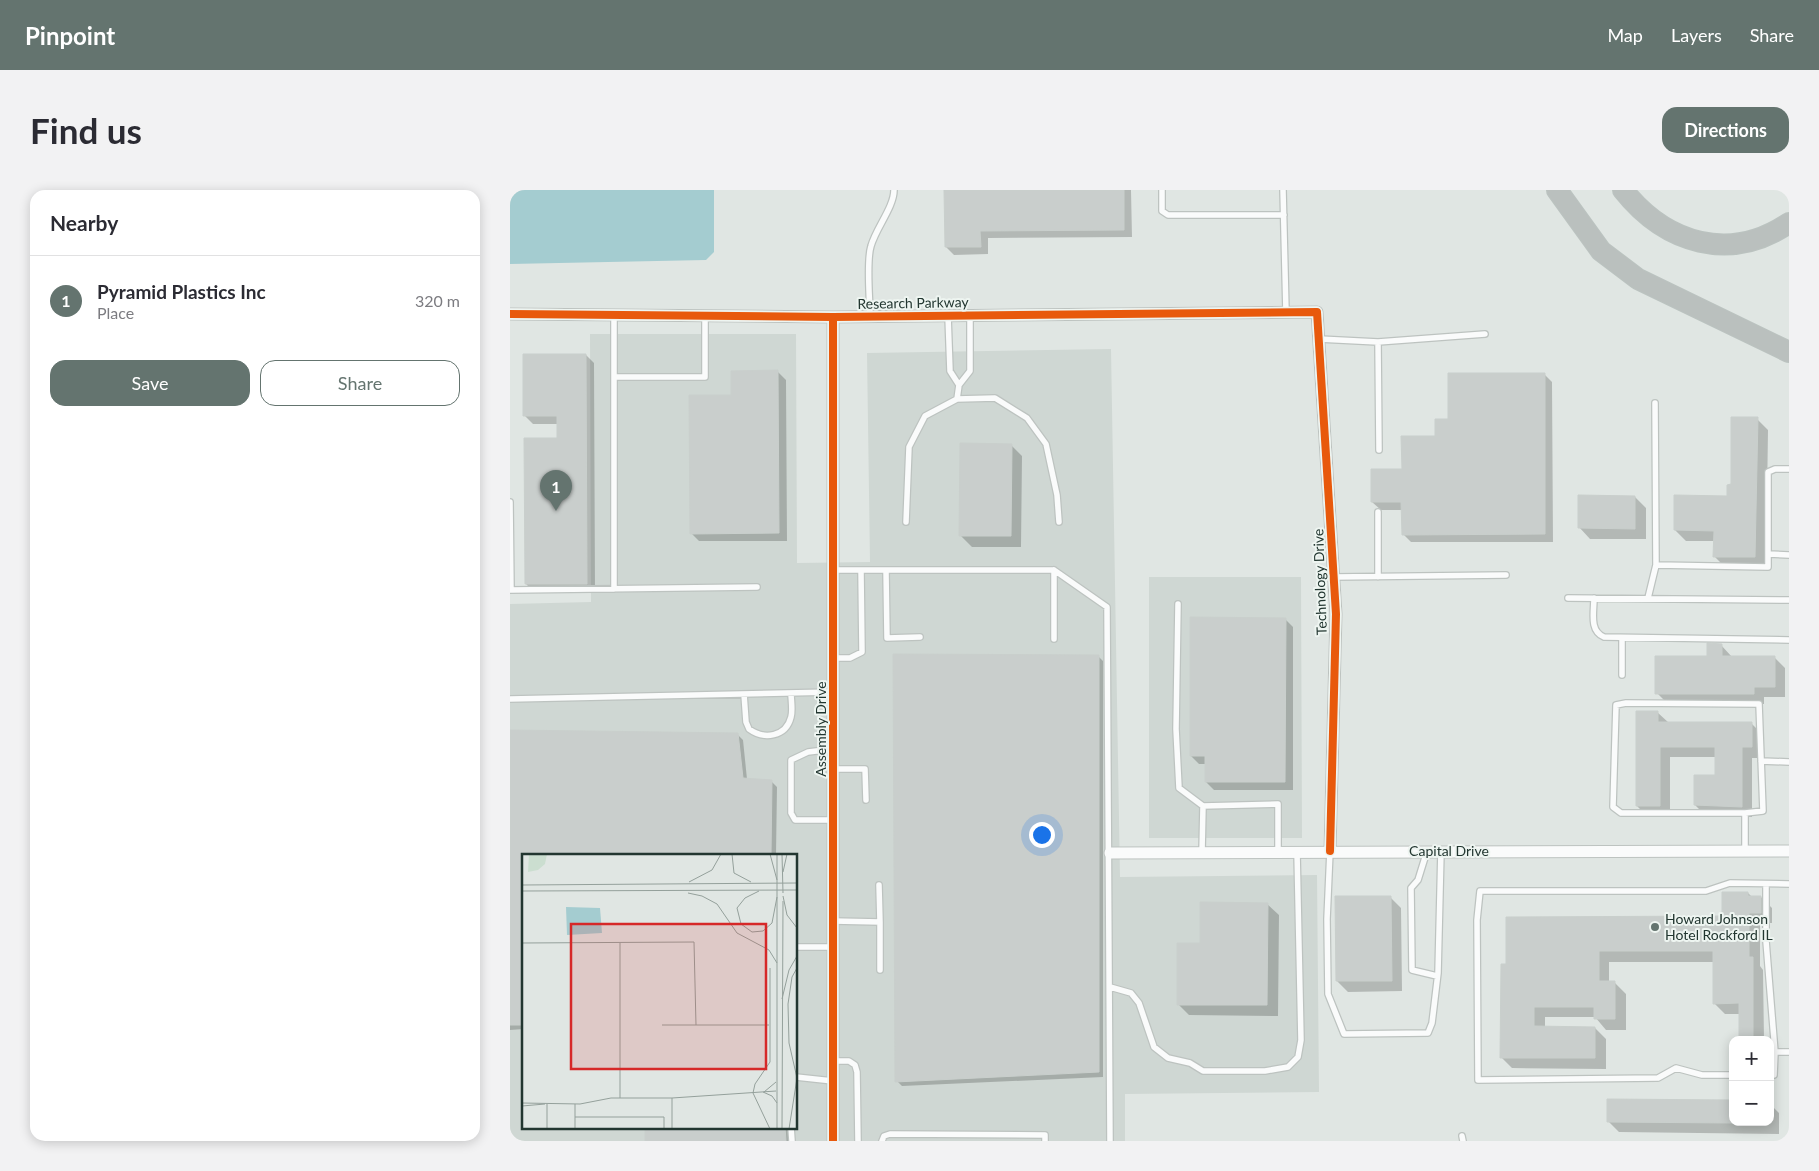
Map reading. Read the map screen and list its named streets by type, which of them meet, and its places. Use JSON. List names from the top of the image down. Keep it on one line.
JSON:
{"streets":{"street":["Research Parkway","Technology Drive","Assembly Drive","Capital Drive"]},"crossings":[["Research Parkway","Technology Drive"],["Research Parkway","Assembly Drive"],["Technology Drive","Capital Drive"]],"places":["Howard Johnson Hotel Rockford IL"],"page":{"header":"Pinpoint","nav":["Map","Layers","Share"],"buttons":["Directions",["Save","Share"]],"title":"Find us","heading":"Nearby","list":[{"mark":"1","name":"Pyramid Plastics Inc","note":"Place","value":"320 m"}],"pins":"1","map_buttons":["+","−"]}}
